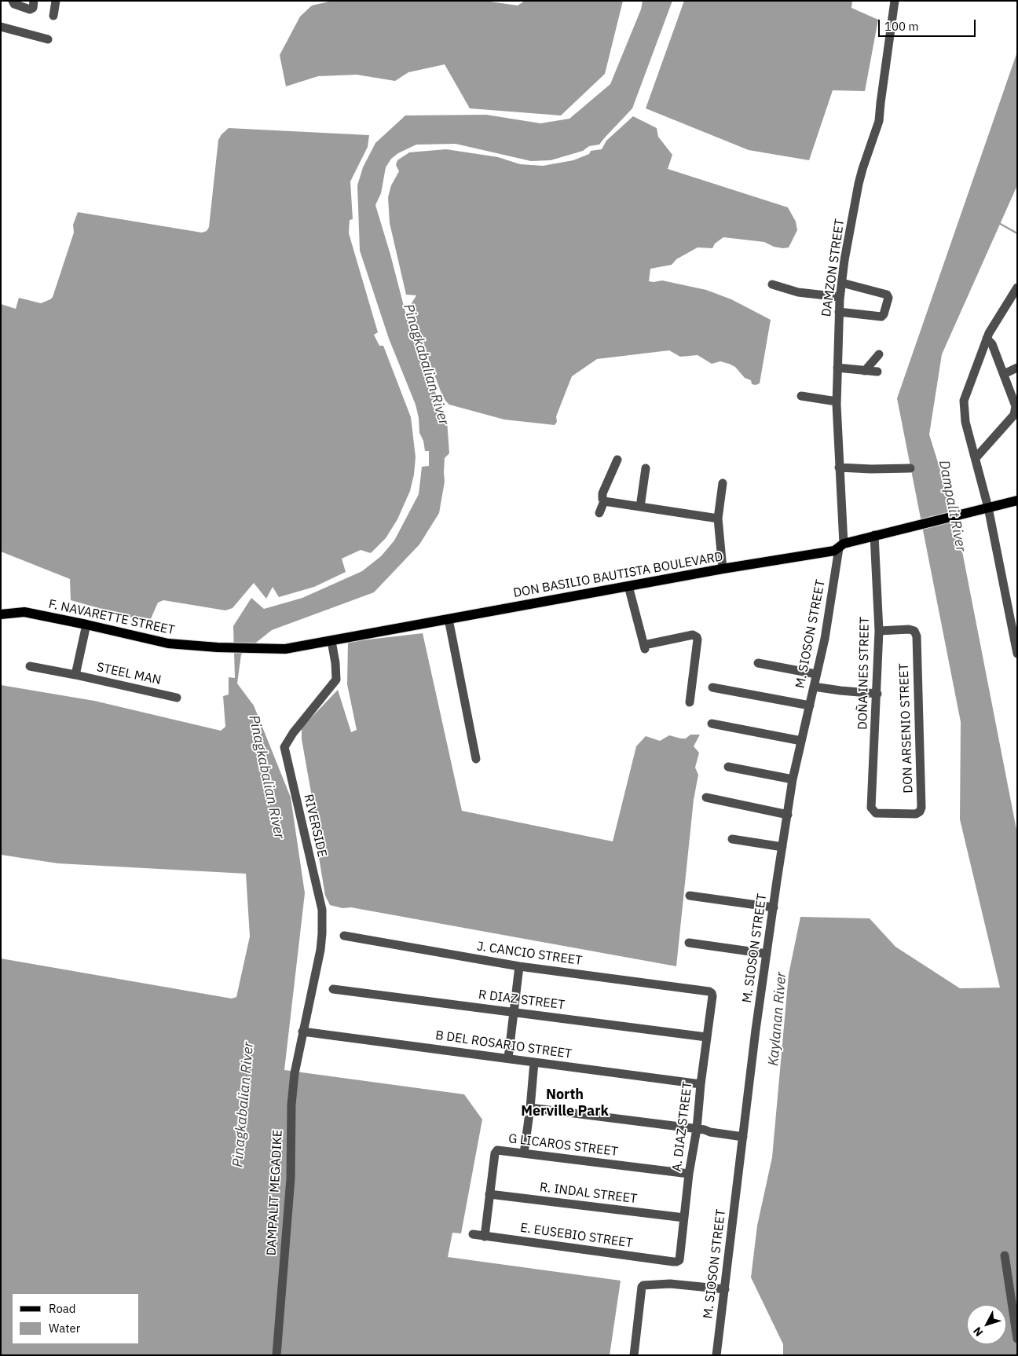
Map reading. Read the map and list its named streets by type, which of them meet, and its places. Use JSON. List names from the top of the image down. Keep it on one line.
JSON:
{"streets":{"main road":["DON BASILIO BAUTISTA BOULEVARD","F. NAVARETTE STREET"],"street":["DAMZON STREET","M. SIOSON STREET","DOÑA INES STREET","STEEL MAN","DON ARSENIO STREET","RIVERSIDE","J. CANCIO STREET","R DIAZ STREET","B DEL ROSARIO STREET","A. DIAZ STREET","G LICAROS STREET","DAMPALIT MEGADIKE","R. INDAL STREET","E. EUSEBIO STREET"]},"crossings":[["DAMZON STREET","DON BASILIO BAUTISTA BOULEVARD"],["DAMZON STREET","M. SIOSON STREET"],["DON BASILIO BAUTISTA BOULEVARD","F. NAVARETTE STREET"],["DON BASILIO BAUTISTA BOULEVARD","M. SIOSON STREET"],["DON BASILIO BAUTISTA BOULEVARD","DOÑA INES STREET"],["DON BASILIO BAUTISTA BOULEVARD","RIVERSIDE"],["DOÑA INES STREET","DON ARSENIO STREET"],["RIVERSIDE","B DEL ROSARIO STREET"],["RIVERSIDE","DAMPALIT MEGADIKE"],["J. CANCIO STREET","A. DIAZ STREET"],["R DIAZ STREET","A. DIAZ STREET"],["B DEL ROSARIO STREET","A. DIAZ STREET"],["B DEL ROSARIO STREET","DAMPALIT MEGADIKE"],["A. DIAZ STREET","G LICAROS STREET"],["A. DIAZ STREET","R. INDAL STREET"],["A. DIAZ STREET","E. EUSEBIO STREET"],["G LICAROS STREET","R. INDAL STREET"],["G LICAROS STREET","E. EUSEBIO STREET"]],"districts":["North Merville Park"],"water":["Pinagkabalian River","Dampalit River","Kaylanan River"],"legend":["Road","Water"],"scale_bar":"100 m","north":"bottom left"}
